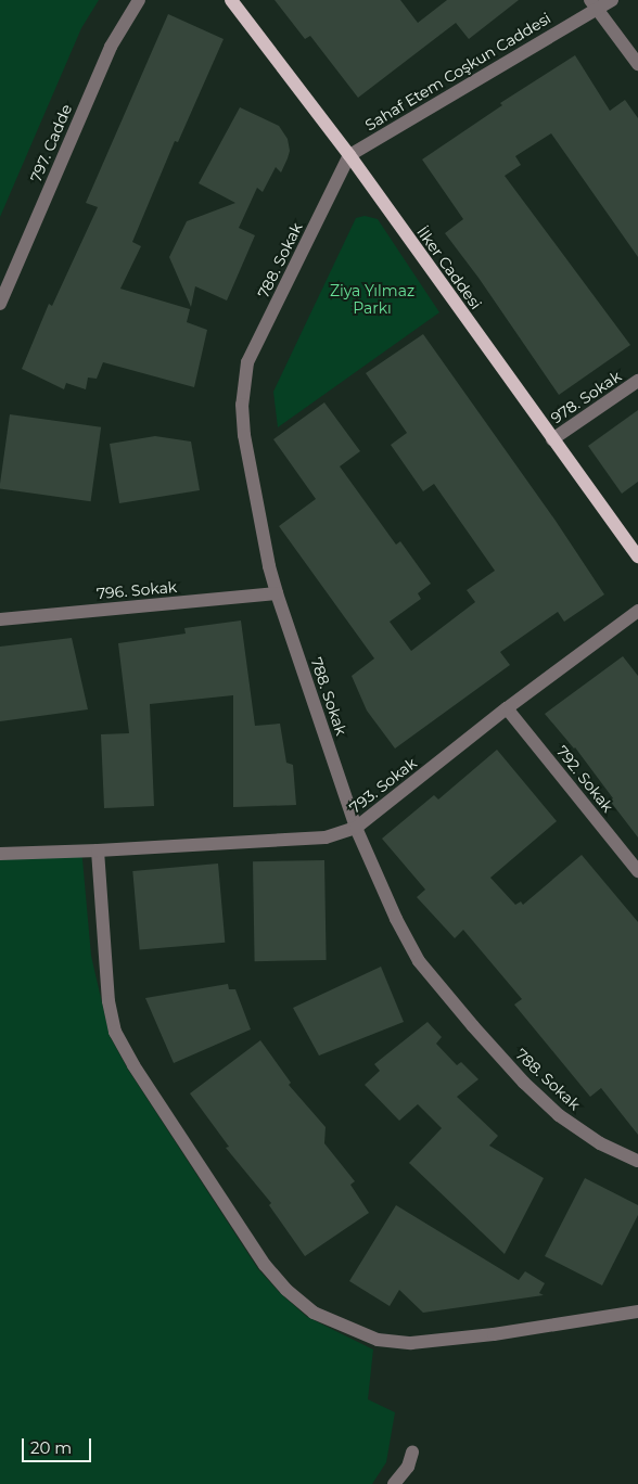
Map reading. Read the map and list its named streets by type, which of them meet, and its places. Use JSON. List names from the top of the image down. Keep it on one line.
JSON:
{"streets":{"main road":["İlker Caddesi"],"street":["Sahaf Etem Coşkun Caddesi","797. Cadde","788. Sokak","978. Sokak","796. Sokak","792. Sokak","793. Sokak"]},"crossings":[["Sahaf Etem Coşkun Caddesi","788. Sokak"],["Sahaf Etem Coşkun Caddesi","İlker Caddesi"],["788. Sokak","İlker Caddesi"],["788. Sokak","796. Sokak"],["788. Sokak","793. Sokak"],["İlker Caddesi","978. Sokak"],["792. Sokak","793. Sokak"]],"parks":["Ziya Yılmaz Parkı"],"scale_bar":"20 m"}
